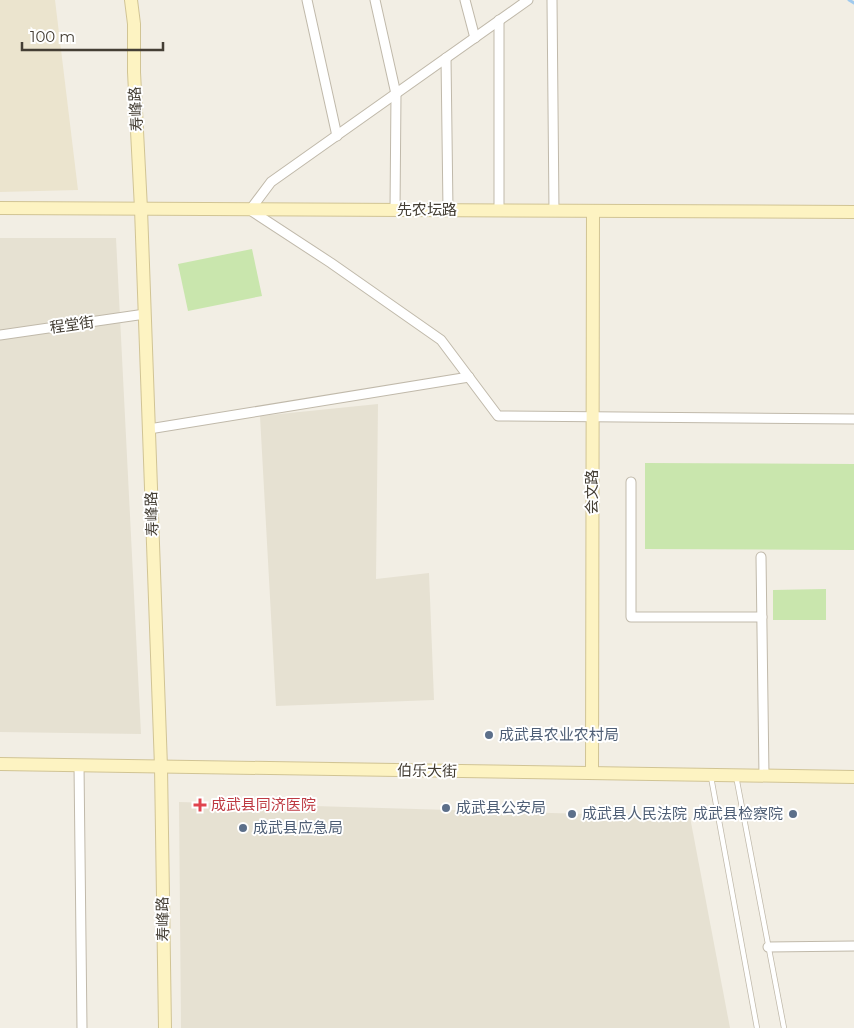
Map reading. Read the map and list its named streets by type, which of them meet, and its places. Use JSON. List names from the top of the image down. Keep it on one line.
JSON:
{"streets":{"street":["寿峰路","先农坛路","程堂街","会文路","伯乐大街"]},"crossings":[["寿峰路","先农坛路"],["寿峰路","程堂街"],["寿峰路","伯乐大街"],["先农坛路","会文路"],["会文路","伯乐大街"]],"places":{"other":["成武县农业农村局","成武县公安局","成武县人民法院","成武县检察院","成武县应急局"],"health":["成武县同济医院"]},"scale_bar":"100 m"}
